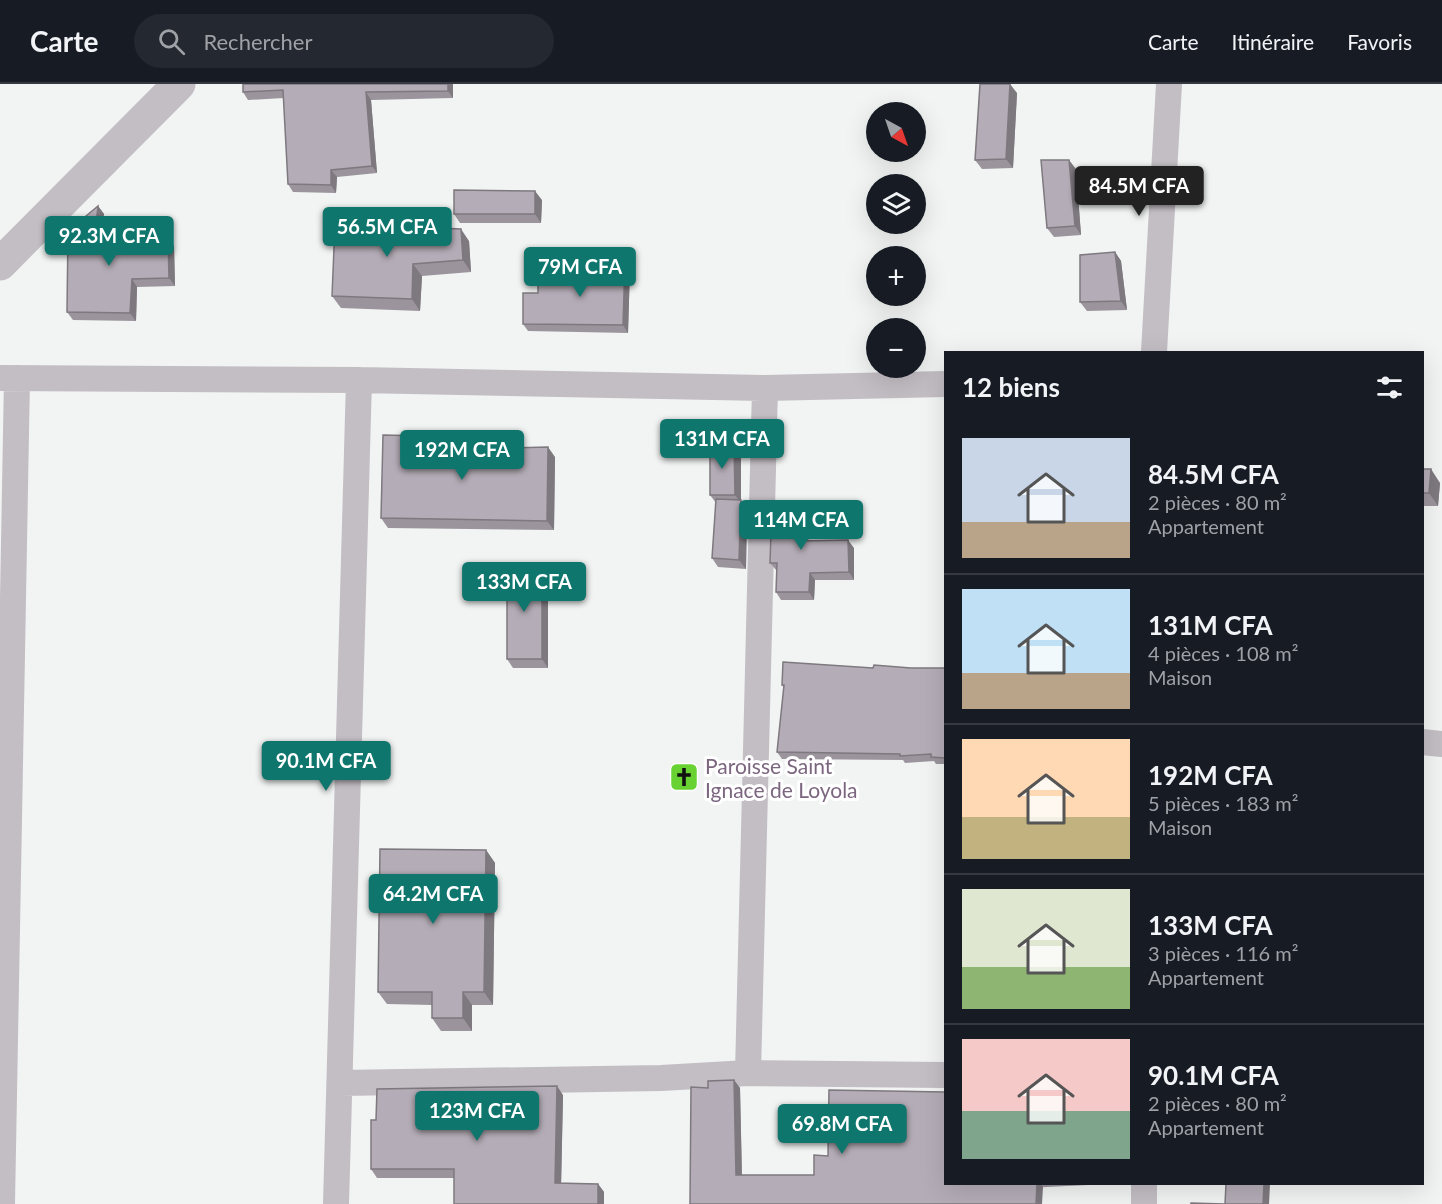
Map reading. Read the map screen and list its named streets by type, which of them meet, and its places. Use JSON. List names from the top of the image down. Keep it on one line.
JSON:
{"places":{"church":["Paroisse Saint Ignace de Loyola"]},"north":"bottom right","page":{"header":"Carte","search":"Rechercher","nav":["Carte","Itinéraire","Favoris"],"map_buttons":["+","−"],"price":["84.5M CFA","56.5M CFA","92.3M CFA","79M CFA","131M CFA","192M CFA","114M CFA","133M CFA","90.1M CFA","64.2M CFA","123M CFA","69.8M CFA"],"heading":"12 biens","list":[{"name":"84.5M CFA","note":"2 pièces · 80 m² · Appartement"},{"name":"131M CFA","note":"4 pièces · 108 m² · Maison"},{"name":"192M CFA","note":"5 pièces · 183 m² · Maison"},{"name":"133M CFA","note":"3 pièces · 116 m² · Appartement"},{"name":"90.1M CFA","note":"2 pièces · 80 m² · Appartement"}]}}
